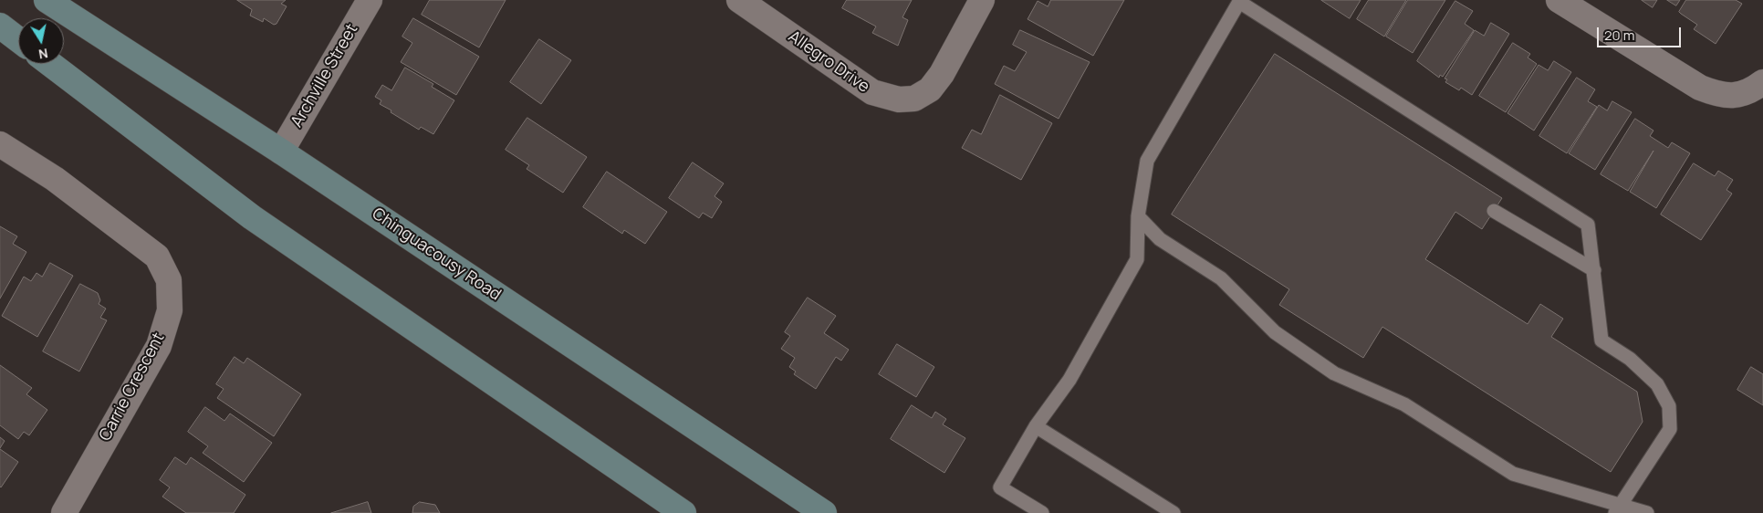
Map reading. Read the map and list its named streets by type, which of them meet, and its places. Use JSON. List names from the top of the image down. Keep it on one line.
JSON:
{"streets":{"main road":["Chinguacousy Road"],"street":["Allegro Drive","Archville Street","Carrie Crescent"]},"crossings":[["Archville Street","Chinguacousy Road"]],"scale_bar":"20 m","north":"bottom"}
